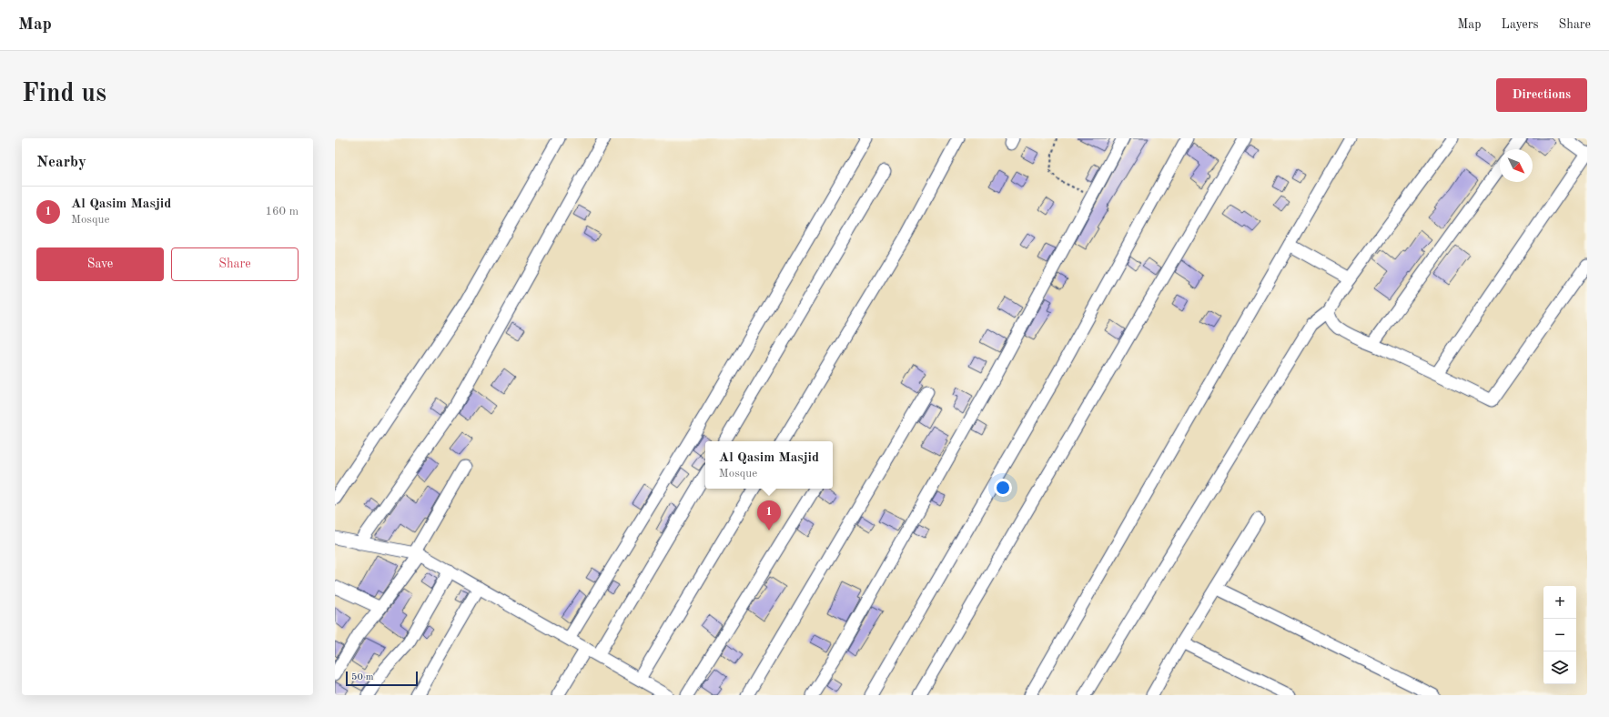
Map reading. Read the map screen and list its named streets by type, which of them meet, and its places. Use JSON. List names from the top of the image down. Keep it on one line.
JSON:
{"scale_bar":"50 m","north":"bottom right","page":{"header":"Map","nav":["Map","Layers","Share"],"buttons":["Directions",["Save","Share"]],"title":"Find us","heading":"Nearby","list":[{"mark":"1","name":"Al Qasim Masjid","note":"Mosque","value":"160 m"}],"popup":["Al Qasim Masjid","Mosque"],"pins":"1","map_buttons":["+","−"],"scale":"50 m"}}
